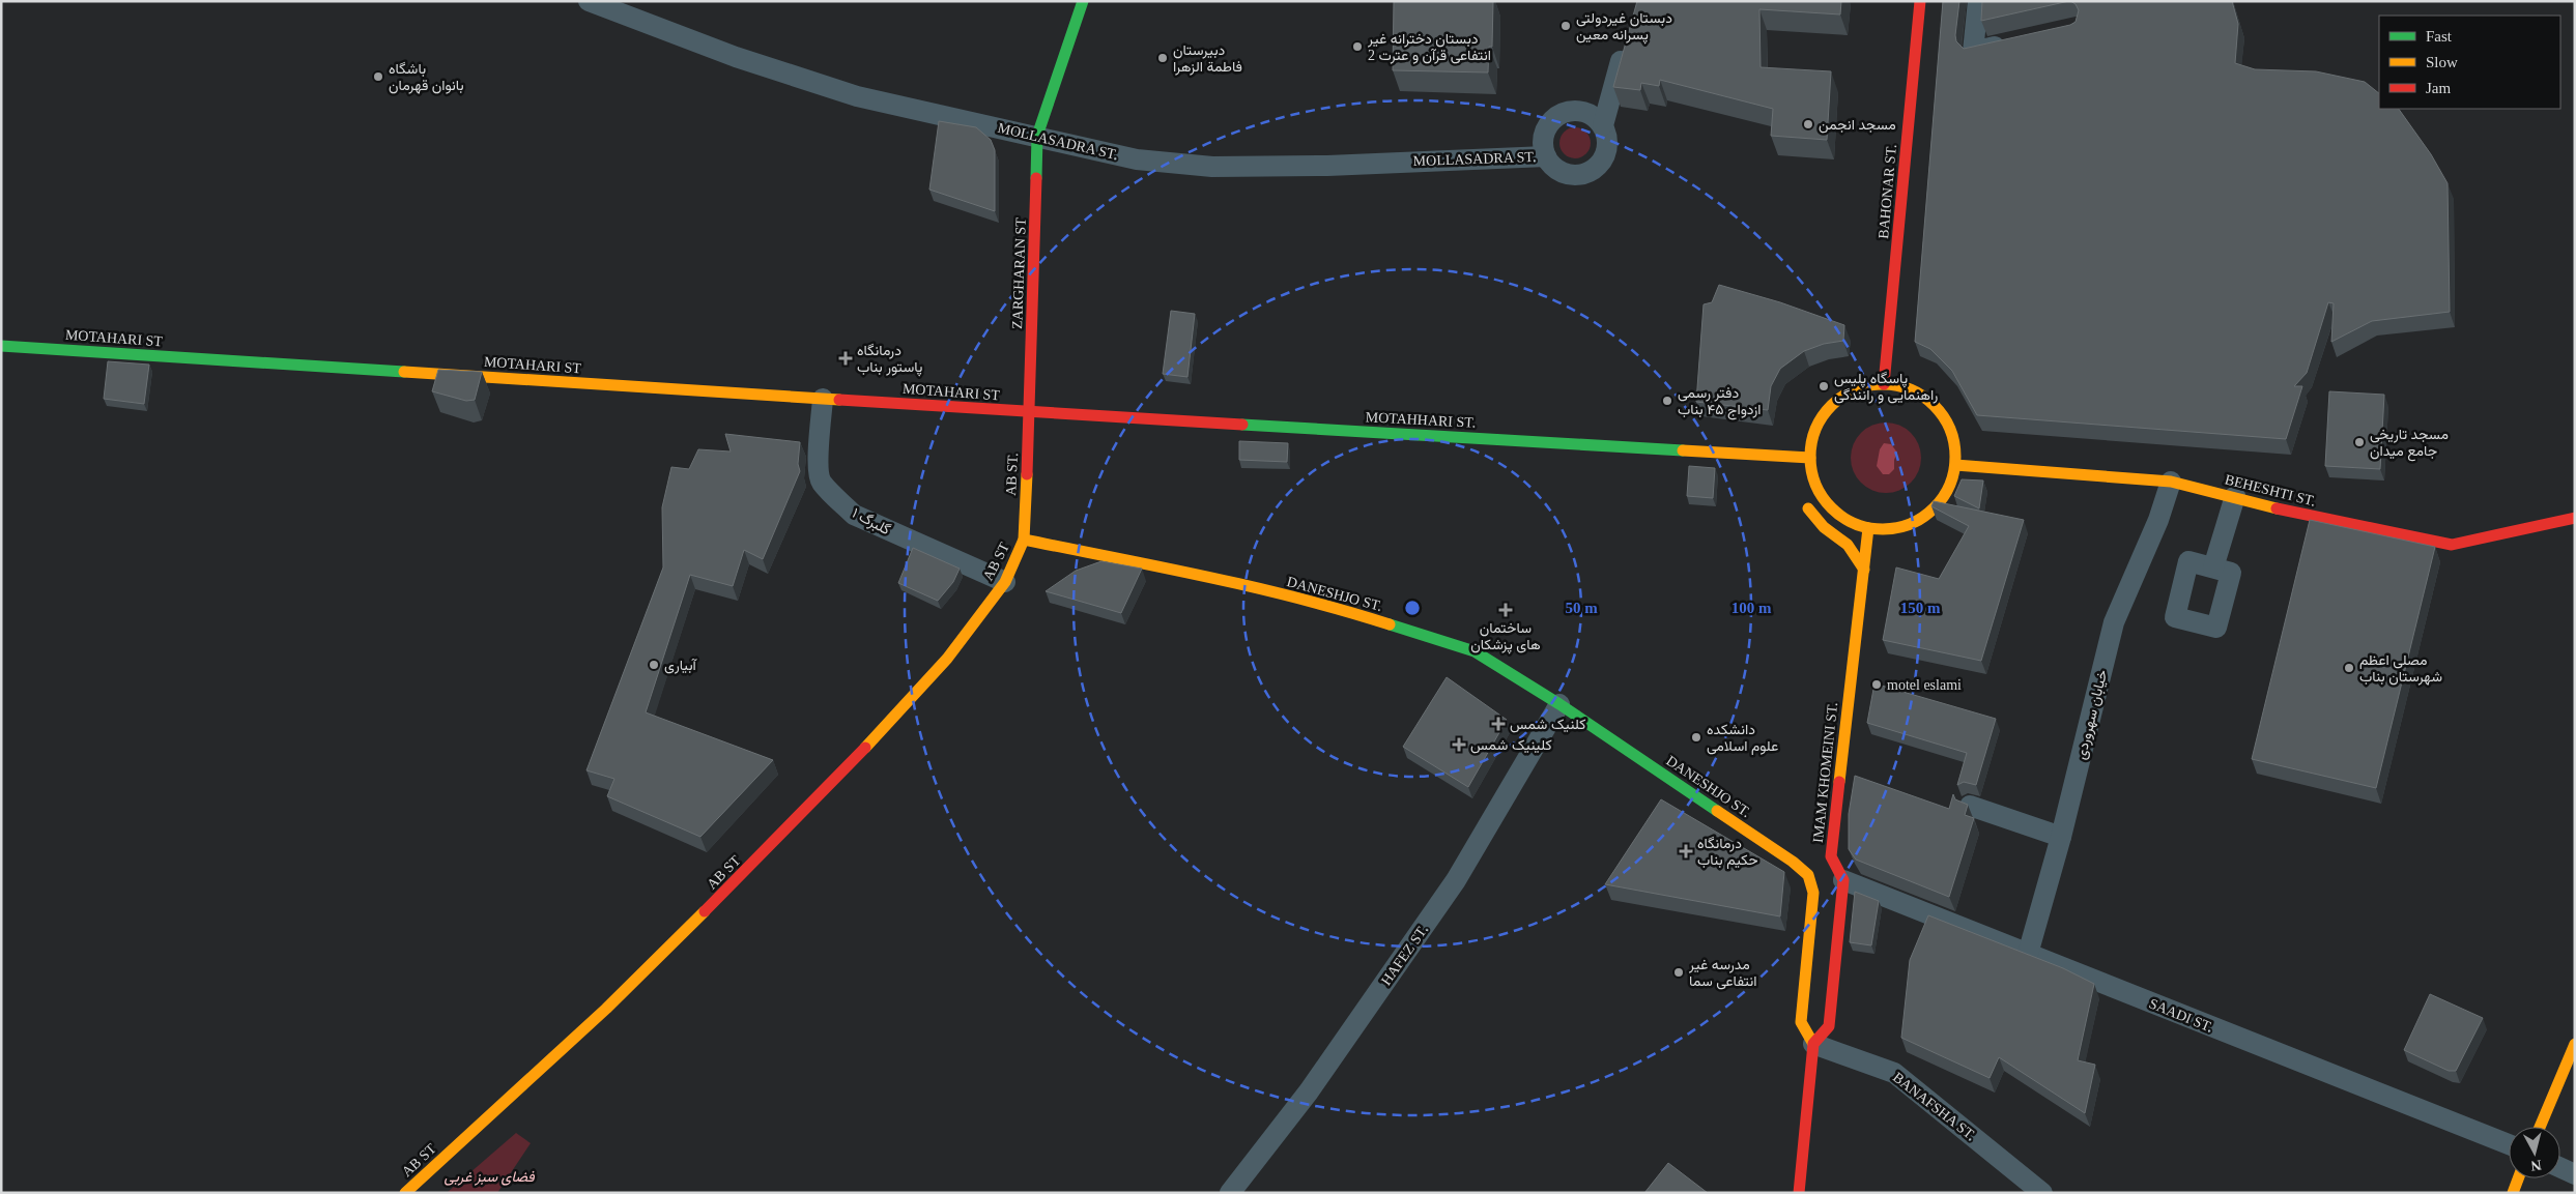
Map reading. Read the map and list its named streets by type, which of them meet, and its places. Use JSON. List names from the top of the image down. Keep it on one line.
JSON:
{"streets":{"main road":["BAHONAR ST.","ZARGHARAN ST","MOTAHARI ST","MOTAHHARI ST.","AB ST.","BEHESHTI ST.","AB ST","DANESHJO ST.","IMAM KHOMEINI ST."],"street":["MOLLASADRA ST.","گلبرگ ۱","خیابان سهروردی","HAFEZ ST.","SAADI ST.","BANAFSHA ST."]},"crossings":[["MOLLASADRA ST.","ZARGHARAN ST"],["BAHONAR ST.","MOTAHHARI ST."],["BAHONAR ST.","BEHESHTI ST."],["BAHONAR ST.","IMAM KHOMEINI ST."],["ZARGHARAN ST","MOTAHARI ST"],["ZARGHARAN ST","MOTAHHARI ST."],["ZARGHARAN ST","AB ST."],["MOTAHARI ST","MOTAHHARI ST."],["MOTAHARI ST","AB ST."],["MOTAHARI ST","گلبرگ ۱"],["MOTAHHARI ST.","AB ST."],["MOTAHHARI ST.","BEHESHTI ST."],["MOTAHHARI ST.","IMAM KHOMEINI ST."],["AB ST.","AB ST"],["AB ST.","DANESHJO ST."],["BEHESHTI ST.","خیابان سهروردی"],["BEHESHTI ST.","IMAM KHOMEINI ST."],["گلبرگ ۱","AB ST"],["AB ST","DANESHJO ST."],["DANESHJO ST.","HAFEZ ST."],["خیابان سهروردی","SAADI ST."],["IMAM KHOMEINI ST.","SAADI ST."]],"parks":["فضای سبز غربی"],"places":{"other":["دبستان غیردولتی پسرانه معین","دبستان دخترانه غیر انتفاعی قرآن و عترت 2","دبیرستان فاطمة الزهرا","باشگاه بانوان قهرمان","مسجد انجمن","پاسگاه پلیس راهنمایی و رانندگی","دفتر رسمی ازدواج ۴۵ بناب","مسجد تاریخی جامع میدان","آبیاری","مصلی اعظم شهرستان بناب","motel eslami","دانشکده علوم اسلامی","مدرسه غیر انتفاعی سما"],"health":["درمانگاه پاستور بناب","ساختمان های پزشکان","کلنیک شمس","کلینیک شمس","درمانگاه حکیم بناب"]},"legend":["Fast","Slow","Jam"],"north":"bottom","rings":["50 m","100 m","150 m"]}
